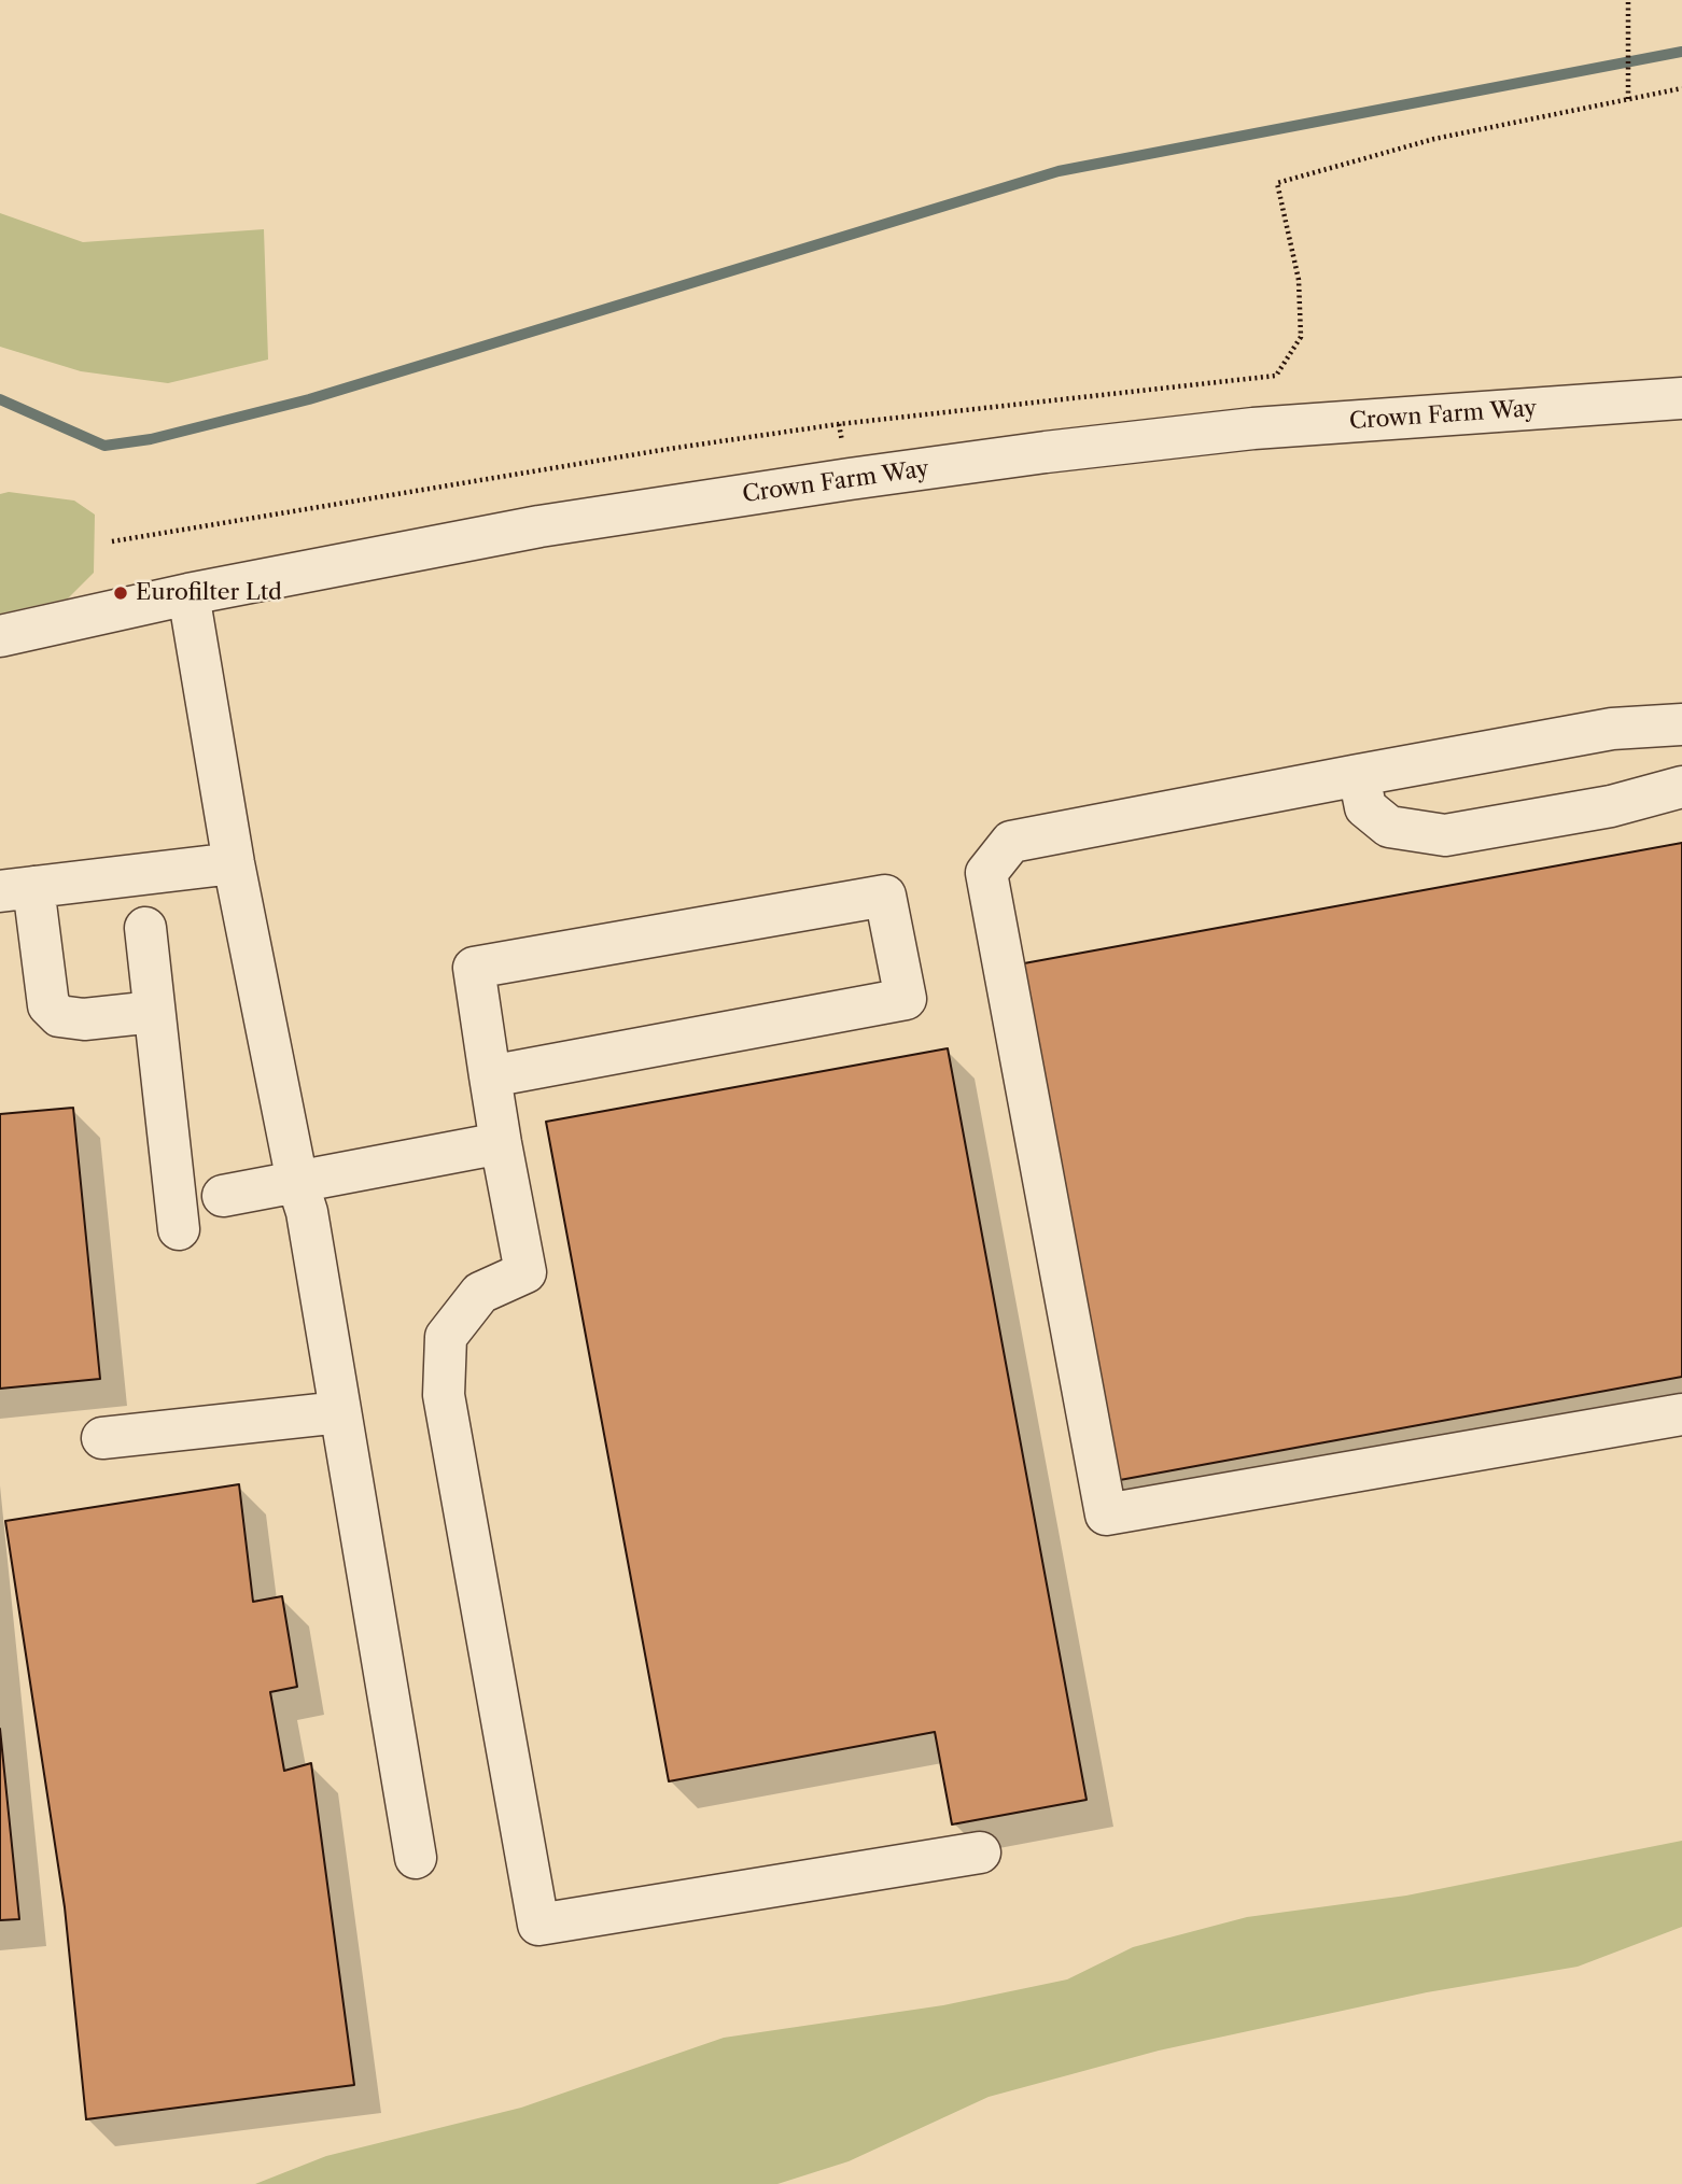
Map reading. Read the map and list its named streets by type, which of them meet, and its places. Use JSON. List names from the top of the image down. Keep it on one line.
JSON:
{"streets":{"street":["Crown Farm Way"]},"places":["Eurofilter Ltd"]}
